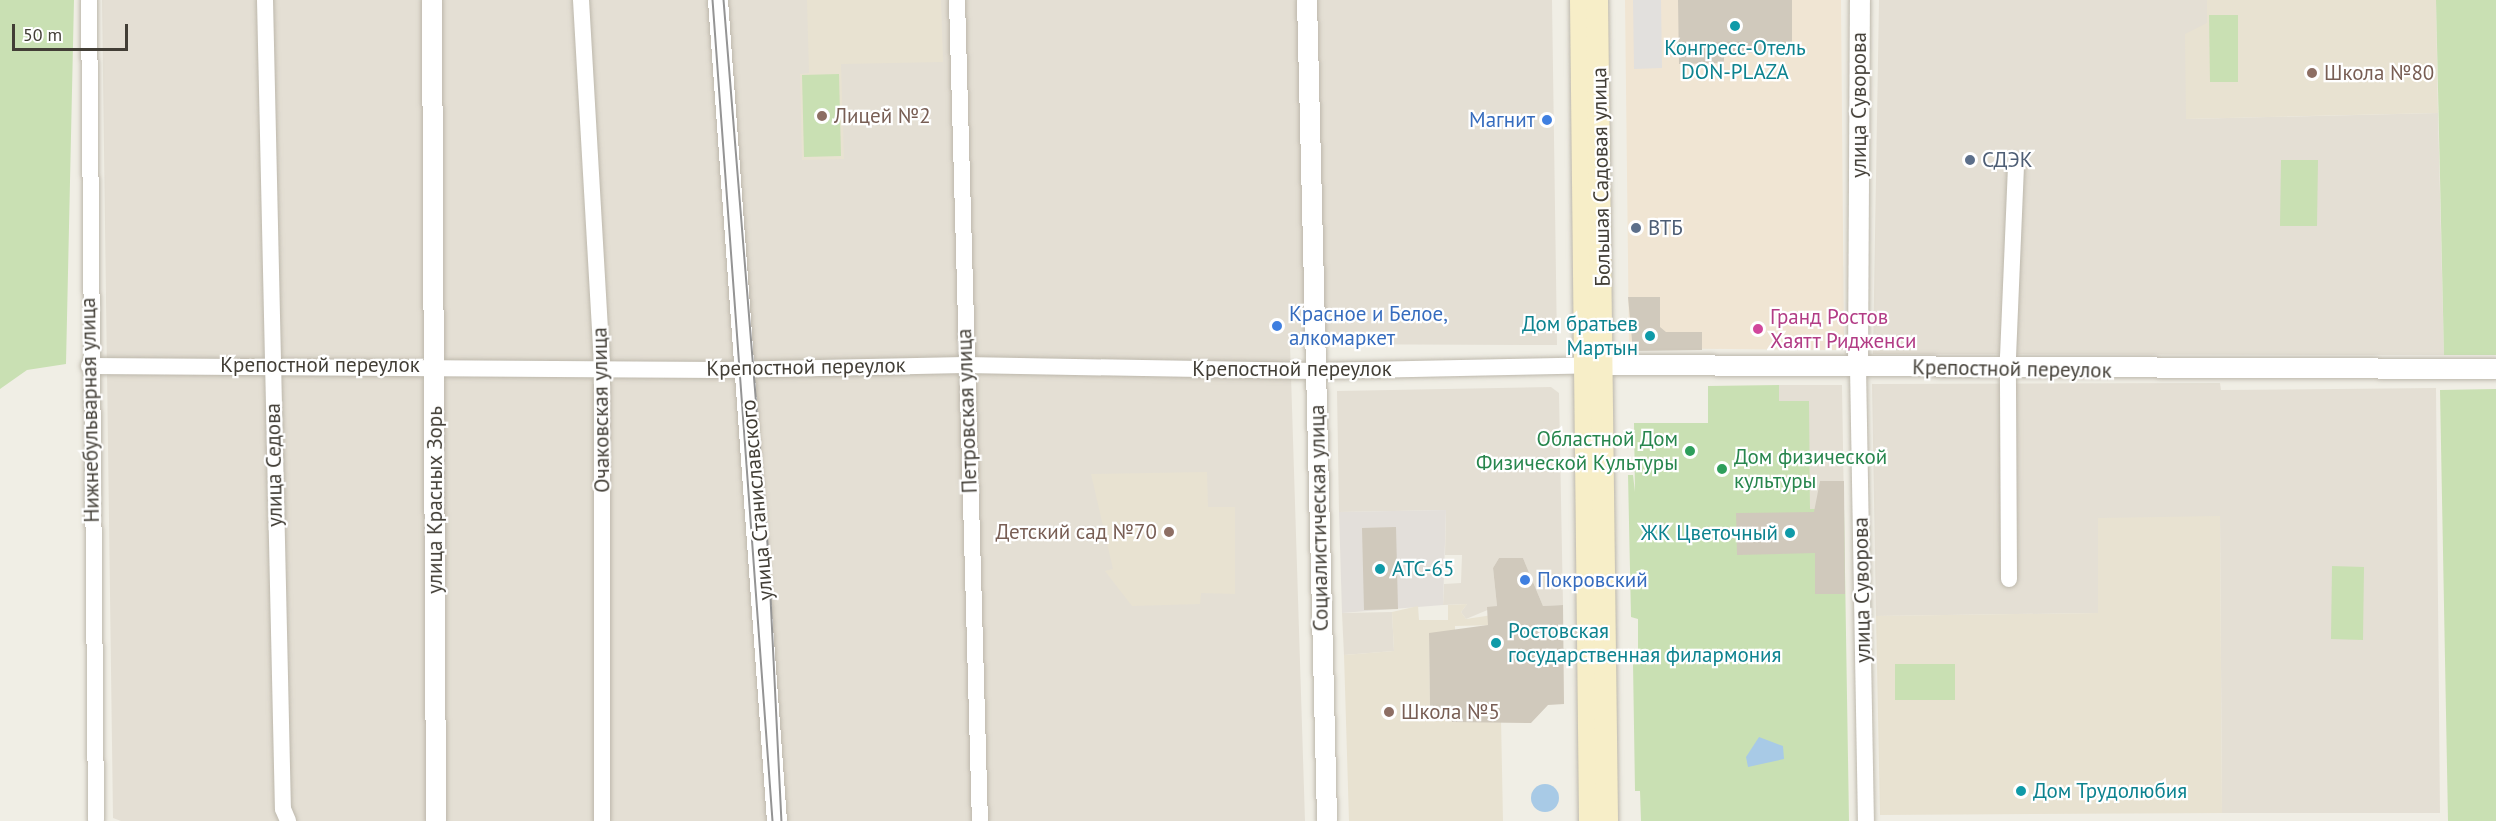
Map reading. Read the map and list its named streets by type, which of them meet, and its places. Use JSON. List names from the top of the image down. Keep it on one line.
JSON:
{"streets":{"main road":["Большая Садовая улица"],"street":["улица Суворова","Крепостной переулок","Нижнебульварная улица","Очаковская улица","Петровская улица","улица Седова","улица Красных Зорь","улица Станиславского","Социалистическая улица"]},"crossings":[["улица Суворова","Крепостной переулок"],["Большая Садовая улица","Крепостной переулок"],["Крепостной переулок","Нижнебульварная улица"],["Крепостной переулок","Очаковская улица"],["Крепостной переулок","Петровская улица"],["Крепостной переулок","улица Седова"],["Крепостной переулок","улица Красных Зорь"],["Крепостной переулок","улица Станиславского"],["Крепостной переулок","Социалистическая улица"]],"places":["Конгресс-Отель DON-PLAZA","Школа №80","Лицей №2","Магнит","СДЭК","ВТБ","Красное и Белое, алкомаркет","Гранд Ростов Хаятт Ридженси","Дом братьев Мартын","Областной Дом Физической Культуры","Дом физической культуры","Детский сад №70","ЖК Цветочный","АТС-65","Покровский","Ростовская государственная филармония","Школа №5","Дом Трудолюбия"],"scale_bar":"50 m"}
